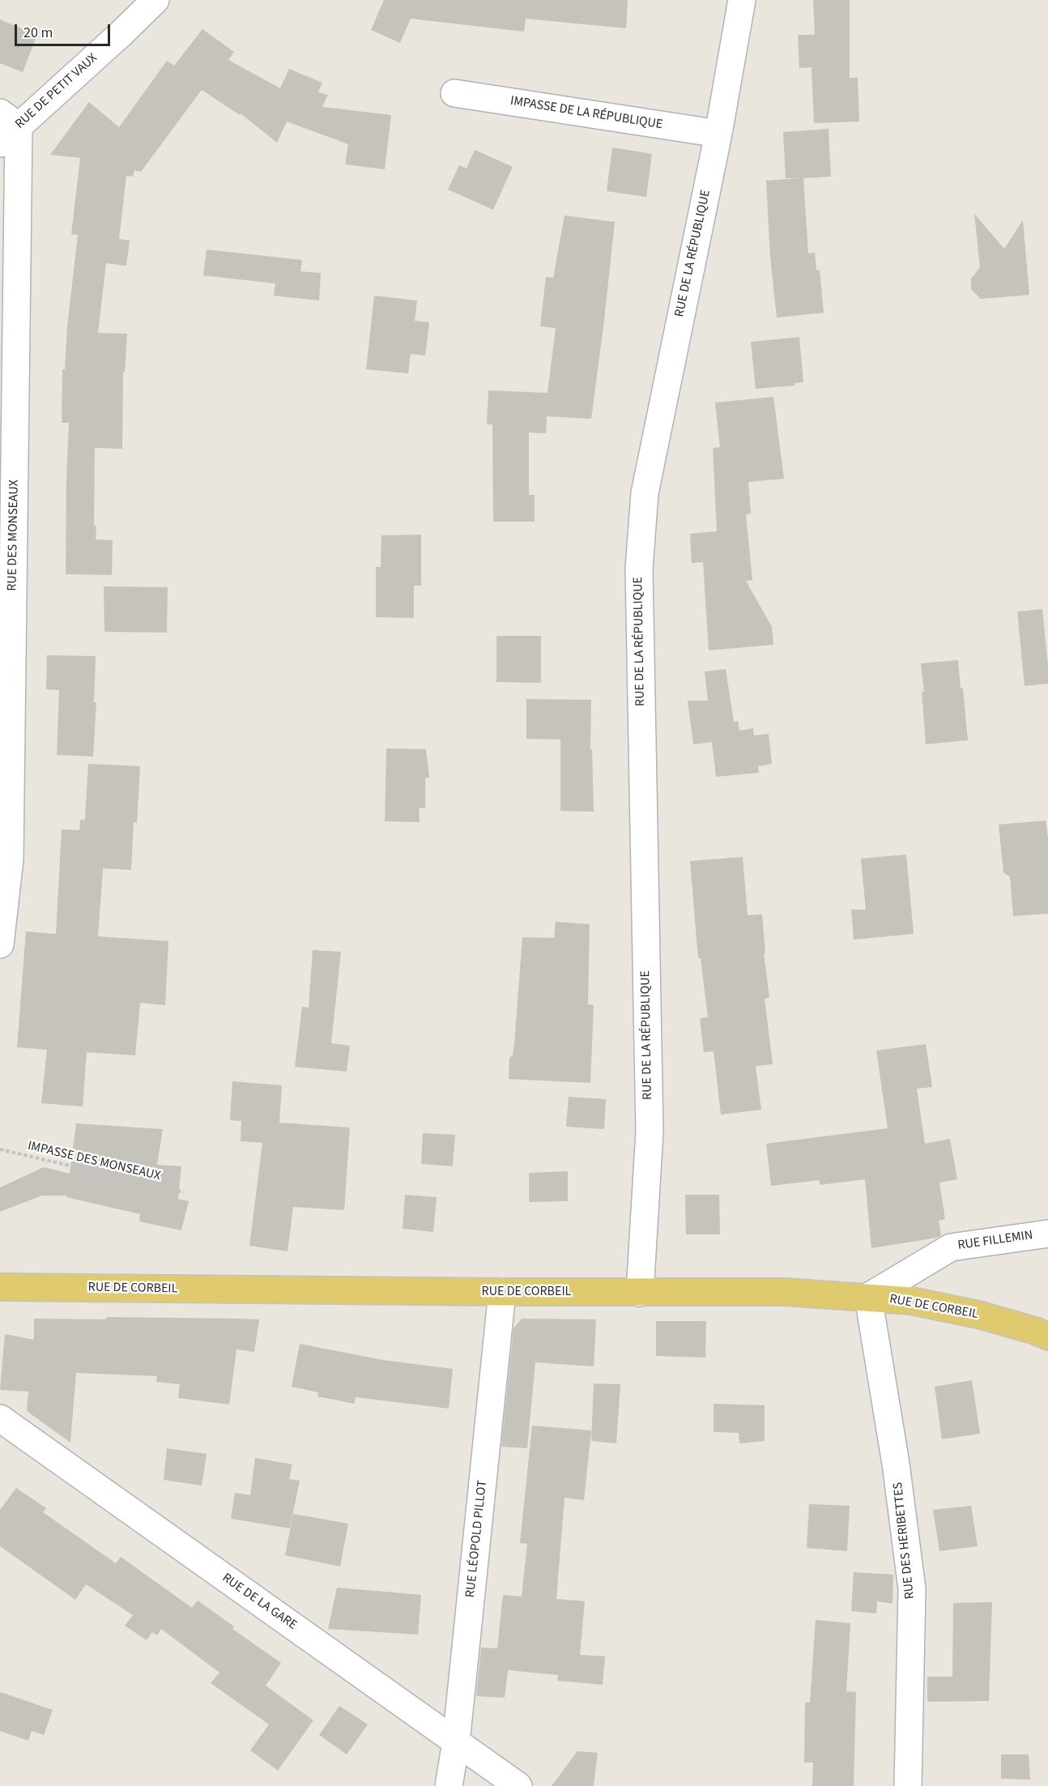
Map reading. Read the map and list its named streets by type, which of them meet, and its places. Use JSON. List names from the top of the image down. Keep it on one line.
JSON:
{"streets":{"main road":["RUE DE CORBEIL"],"street":["RUE DE PETIT VAUX","IMPASSE DE LA RÉPUBLIQUE","RUE DE LA RÉPUBLIQUE","RUE DES MONSEAUX","RUE FILLEMIN","RUE LÉOPOLD PILLOT","RUE DES HERIBETTES","RUE DE LA GARE"],"path":["IMPASSE DES MONSEAUX"]},"crossings":[["RUE DE PETIT VAUX","RUE DES MONSEAUX"],["IMPASSE DE LA RÉPUBLIQUE","RUE DE LA RÉPUBLIQUE"],["RUE DE LA RÉPUBLIQUE","RUE DE CORBEIL"],["RUE FILLEMIN","RUE DE CORBEIL"],["RUE FILLEMIN","RUE DES HERIBETTES"],["RUE DE CORBEIL","RUE LÉOPOLD PILLOT"],["RUE DE CORBEIL","RUE DES HERIBETTES"],["RUE LÉOPOLD PILLOT","RUE DE LA GARE"]],"scale_bar":"20 m"}
